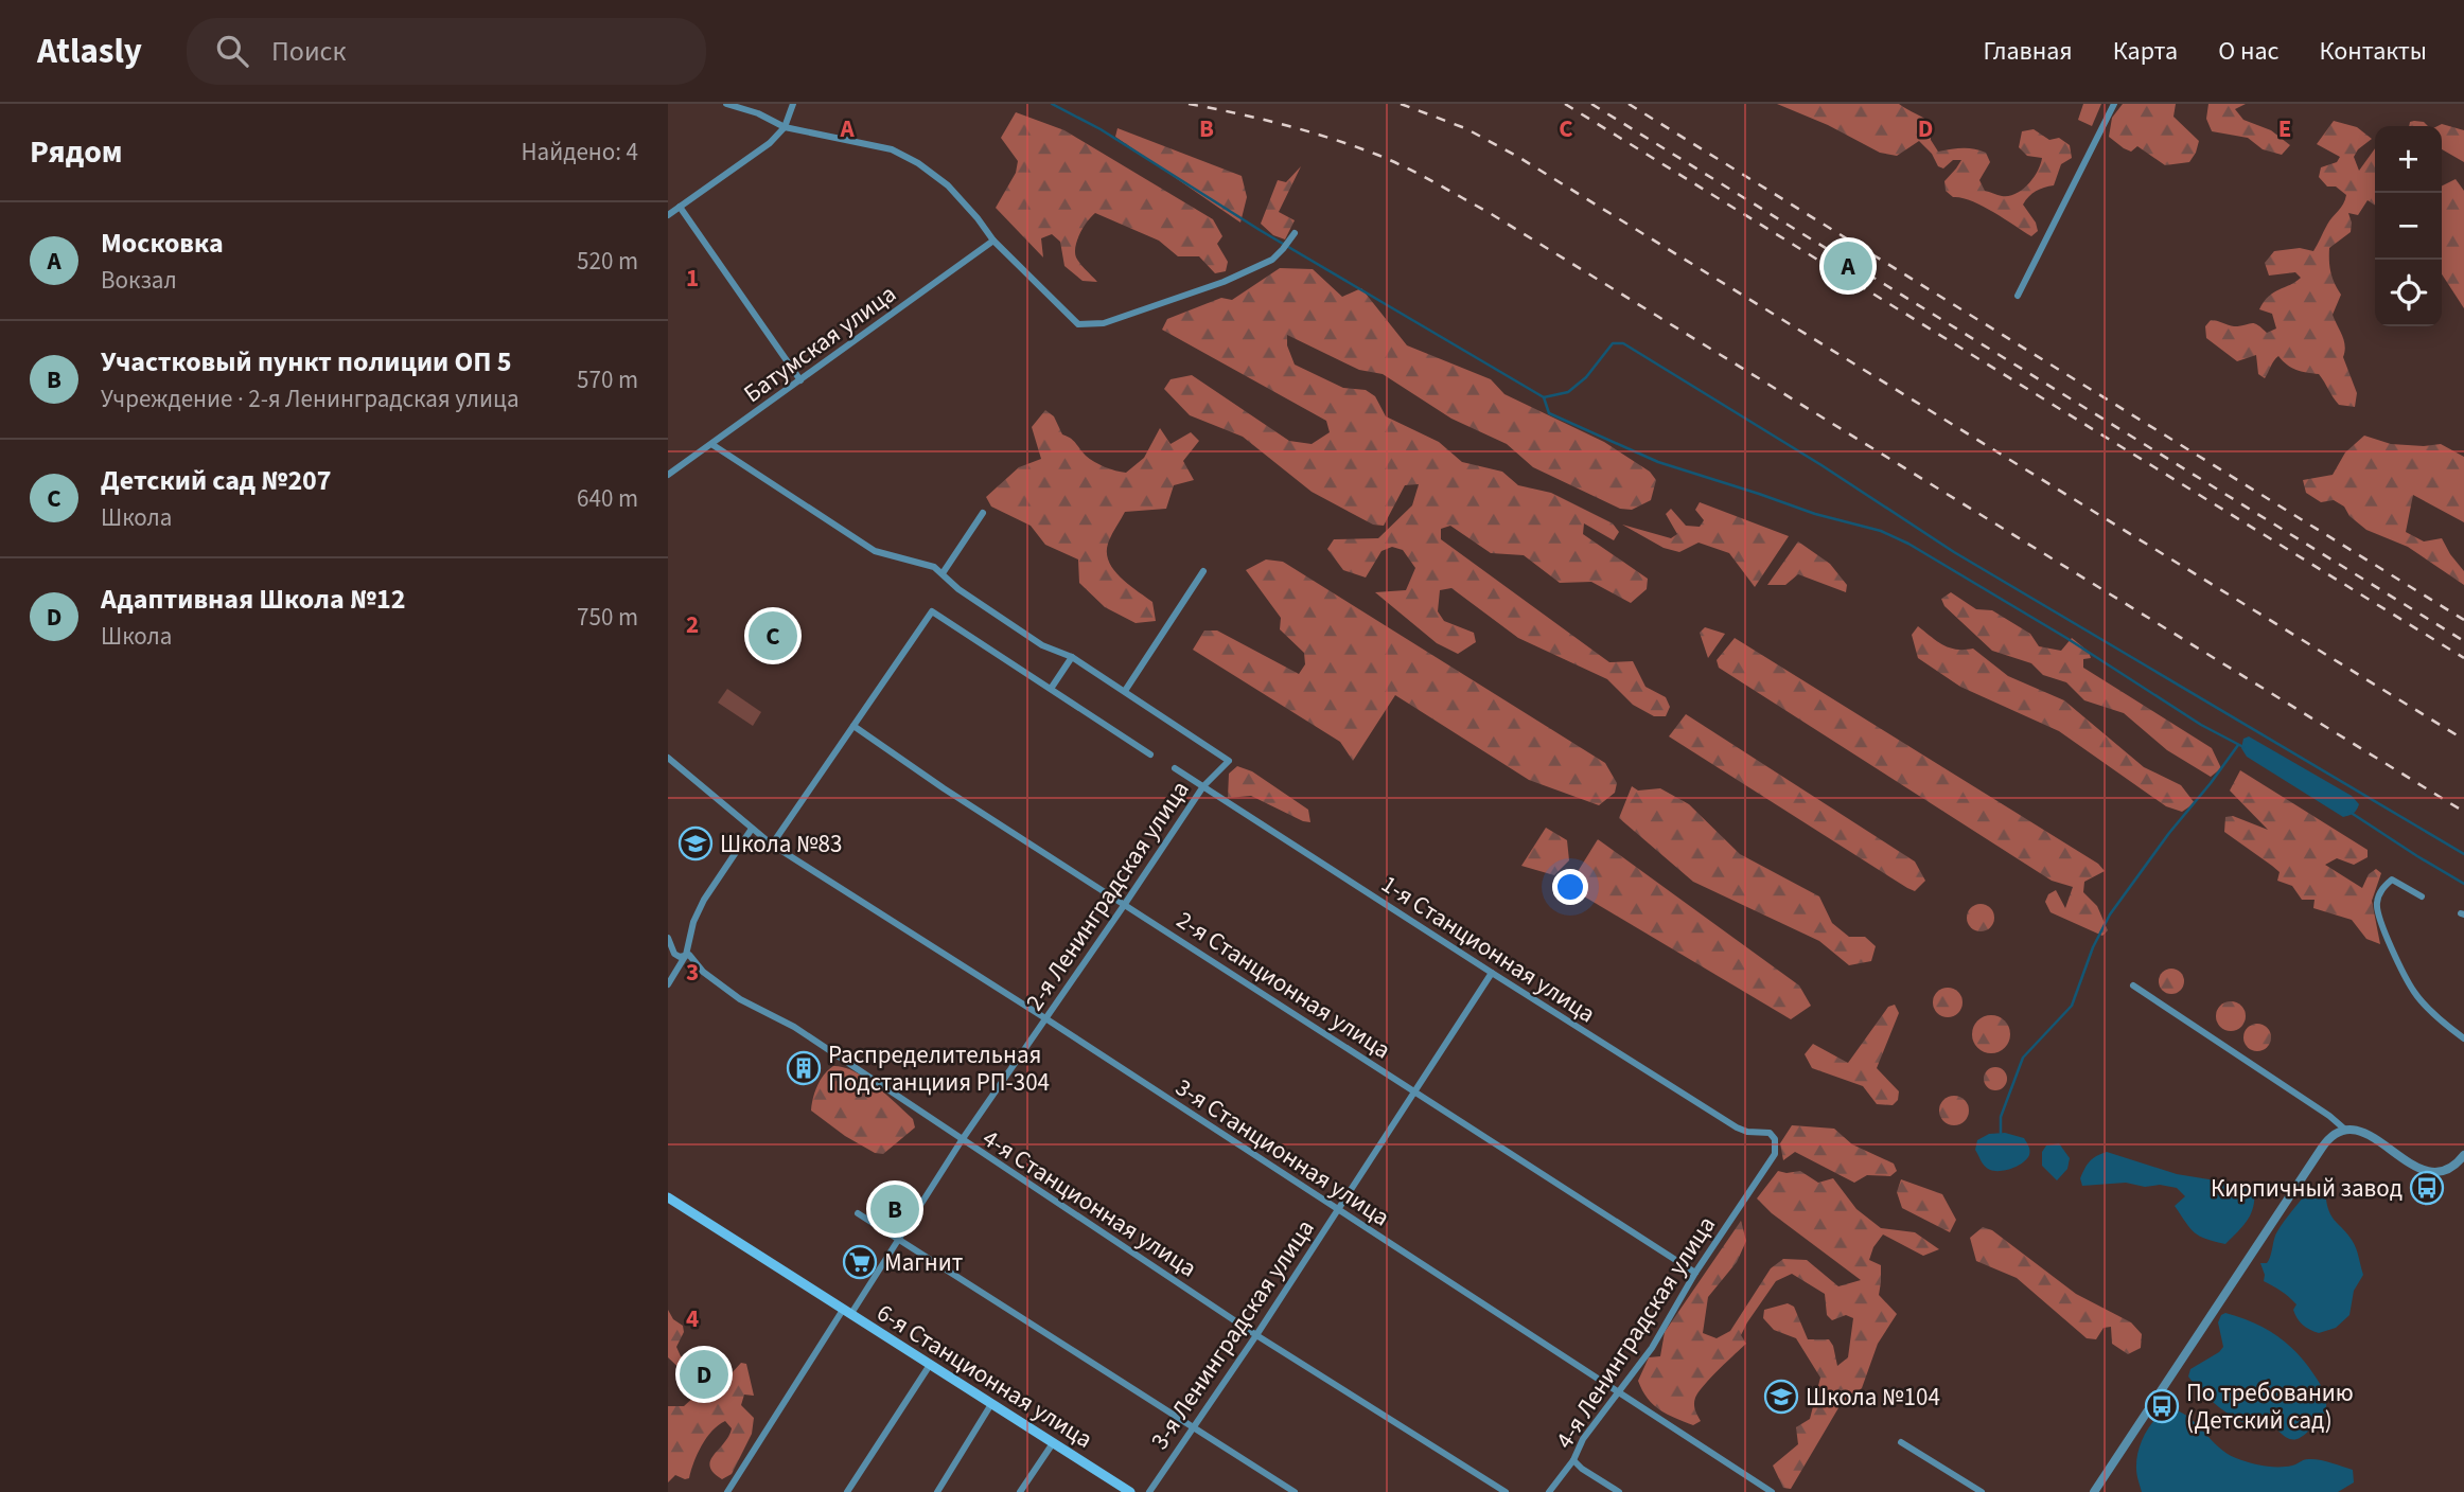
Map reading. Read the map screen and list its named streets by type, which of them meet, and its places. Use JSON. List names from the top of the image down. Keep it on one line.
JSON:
{"streets":{"main road":["6-я Станционная улица"],"street":["Батумская улица","2-я Ленинградская улица","1-я Станционная улица","2-я Станционная улица","3-я Станционная улица","4-я Станционная улица","4-я Ленинградская улица","3-я Ленинградская улица"]},"crossings":[["2-я Ленинградская улица","1-я Станционная улица"],["2-я Ленинградская улица","2-я Станционная улица"],["2-я Ленинградская улица","3-я Станционная улица"],["2-я Ленинградская улица","4-я Станционная улица"],["2-я Ленинградская улица","6-я Станционная улица"],["1-я Станционная улица","4-я Ленинградская улица"],["1-я Станционная улица","3-я Ленинградская улица"],["2-я Станционная улица","4-я Ленинградская улица"],["2-я Станционная улица","3-я Ленинградская улица"],["3-я Станционная улица","4-я Ленинградская улица"],["3-я Станционная улица","3-я Ленинградская улица"],["4-я Станционная улица","3-я Ленинградская улица"]],"places":{"school or university":["Школа №83","Школа №104"],"building":["Распределительная Подстанциия РП-304"],"bus stop":["Кирпичный завод","По требованию (Детский сад)"],"supermarket":["Магнит"]},"page":{"header":"Atlasly","search":"Поиск","nav":["Главная","Карта","О нас","Контакты"],"heading":["Рядом","Найдено: 4"],"map_buttons":["+","−"],"list":[{"mark":"A","name":"Московка","note":"Вокзал","value":"520 m"},{"mark":"B","name":"Участковый пункт полиции ОП 5","note":"Учреждение · 2-я Ленинградская улица","value":"570 m"},{"mark":"C","name":"Детский сад №207","note":"Школа","value":"640 m"},{"mark":"D","name":"Адаптивная Школа №12","note":"Школа","value":"750 m"}],"pins":["A","C","B","D"]},"grid":{"columns":["A","B","C","D","E"],"rows":["1","2","3","4"]}}
